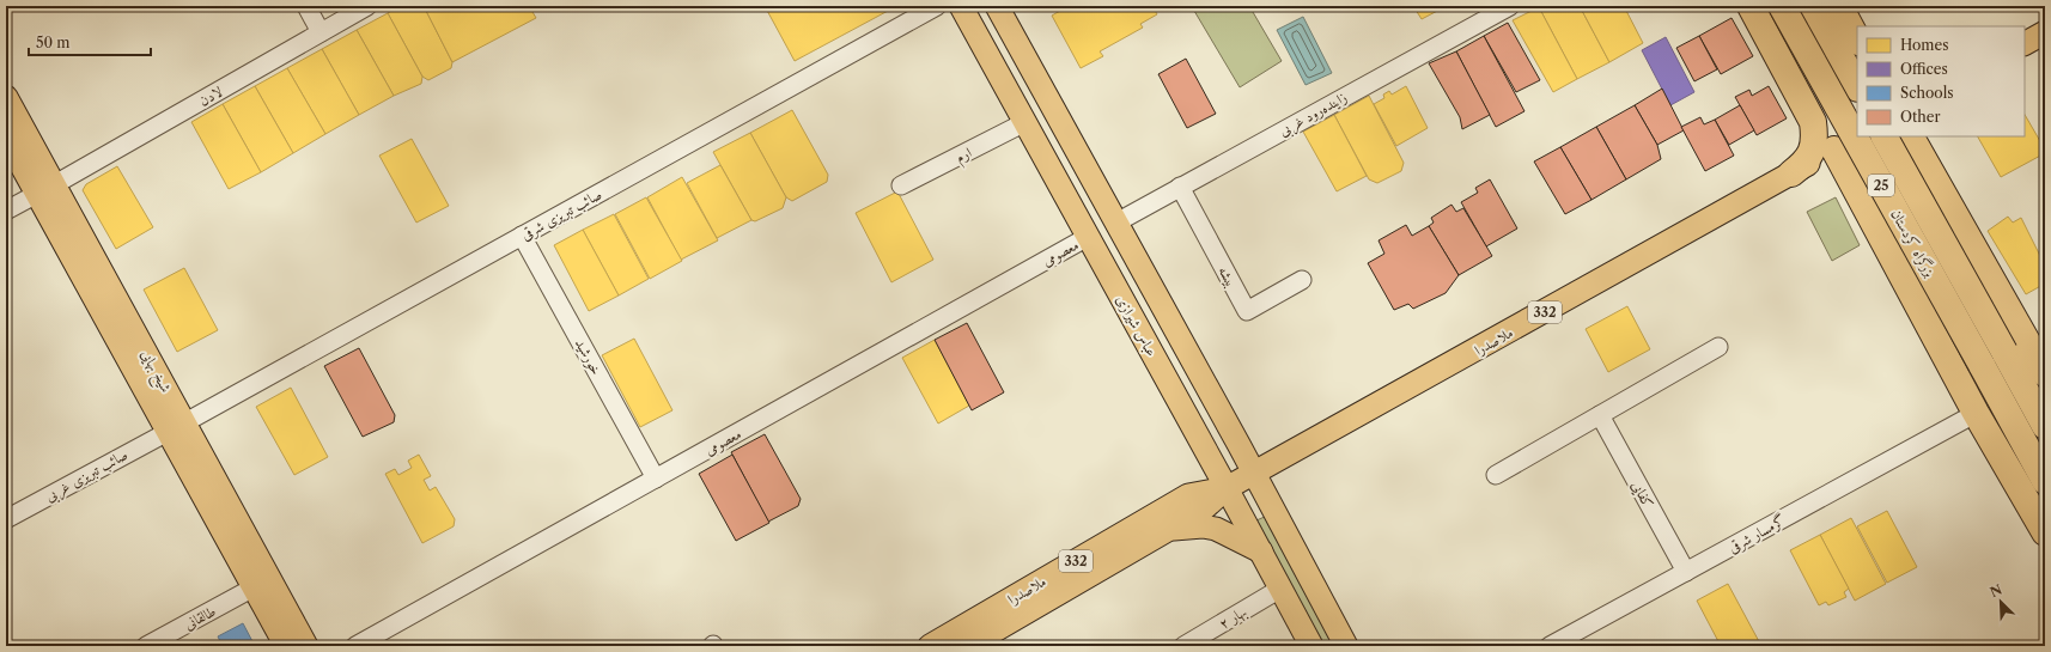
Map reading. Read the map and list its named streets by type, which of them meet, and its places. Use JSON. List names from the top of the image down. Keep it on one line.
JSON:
{"streets":{"highway":["25","بزرگراه کردستان"],"main road":["332","عباس شیرازی","ملاصدرا","شیخ بهایی"],"street":["لادن","زاینده‌رود غربی","ارم","صائب تبریزی شرقی","معصومی","بیشه","خورشید","صائب تبریزی غربی","کفایی","گرمسار شرقی","طالقانی","بهار ۲"]},"crossings":[["لادن","شیخ بهایی"],["زاینده‌رود غربی","بیشه"],["ارم","عباس شیرازی"],["صائب تبریزی شرقی","خورشید"],["صائب تبریزی شرقی","شیخ بهایی"],["صائب تبریزی شرقی","صائب تبریزی غربی"],["معصومی","عباس شیرازی"],["معصومی","خورشید"],["عباس شیرازی","ملاصدرا"],["عباس شیرازی","بهار ۲"],["شیخ بهایی","صائب تبریزی غربی"],["شیخ بهایی","طالقانی"],["کفایی","گرمسار شرقی"]],"legend":["Homes","Offices","Schools","Other"],"scale_bar":"50 m","north":"top left"}
